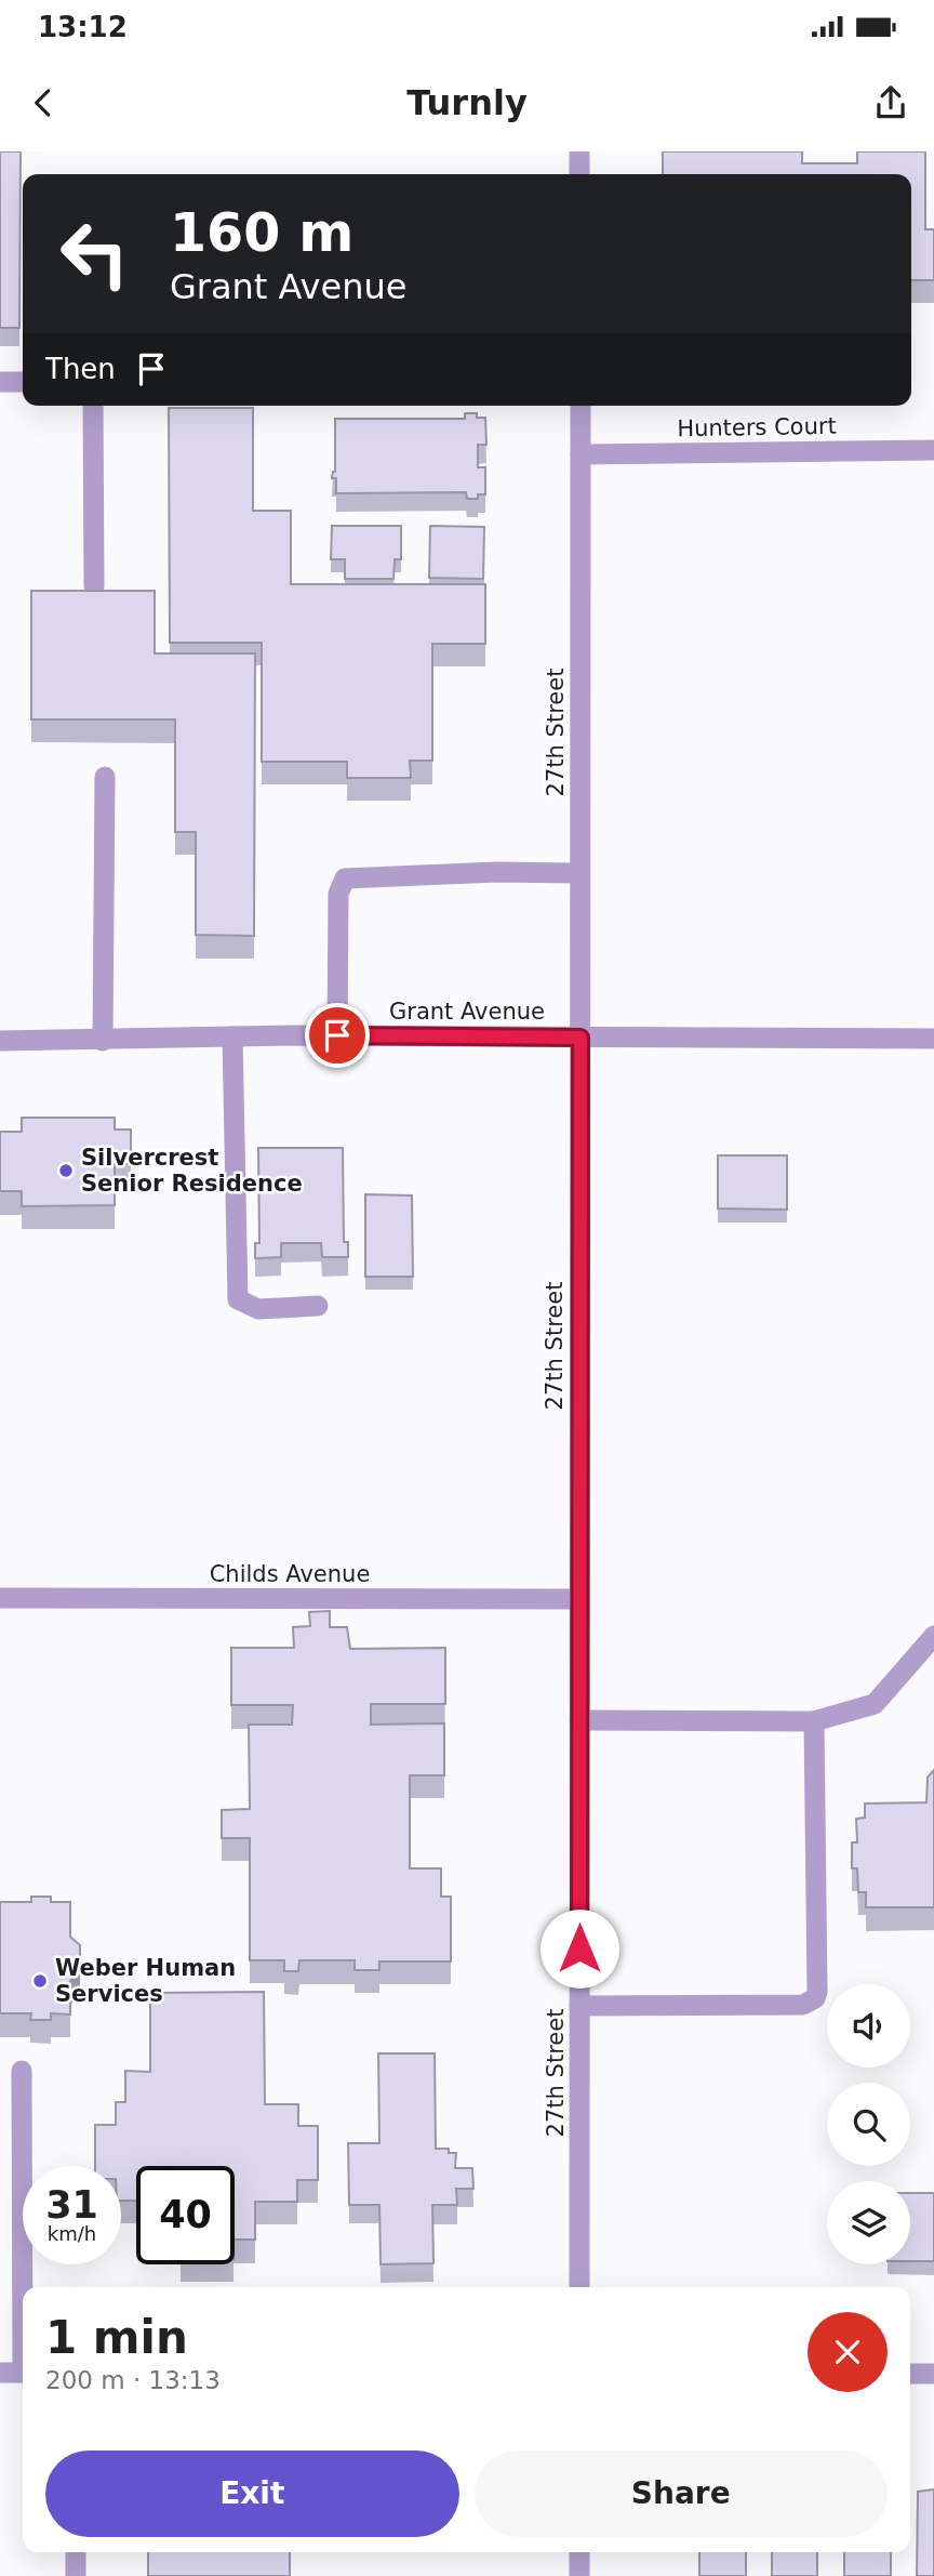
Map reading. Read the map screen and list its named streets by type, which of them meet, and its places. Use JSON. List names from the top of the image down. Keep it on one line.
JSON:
{"streets":{"street":["Hunters Court","27th Street","Grant Avenue","Childs Avenue"]},"crossings":[["Hunters Court","27th Street"],["27th Street","Grant Avenue"],["27th Street","Childs Avenue"]],"places":["Silvercrest Senior Residence","Weber Human Services"],"page":{"status":"13:12","header":"Turnly","turn":["160 m","Grant Avenue"],"then":"Then","speed":"31 km/h","limit":"40","heading":["1 min","200 m · 13:13"],"buttons":["Exit","Share"]}}
